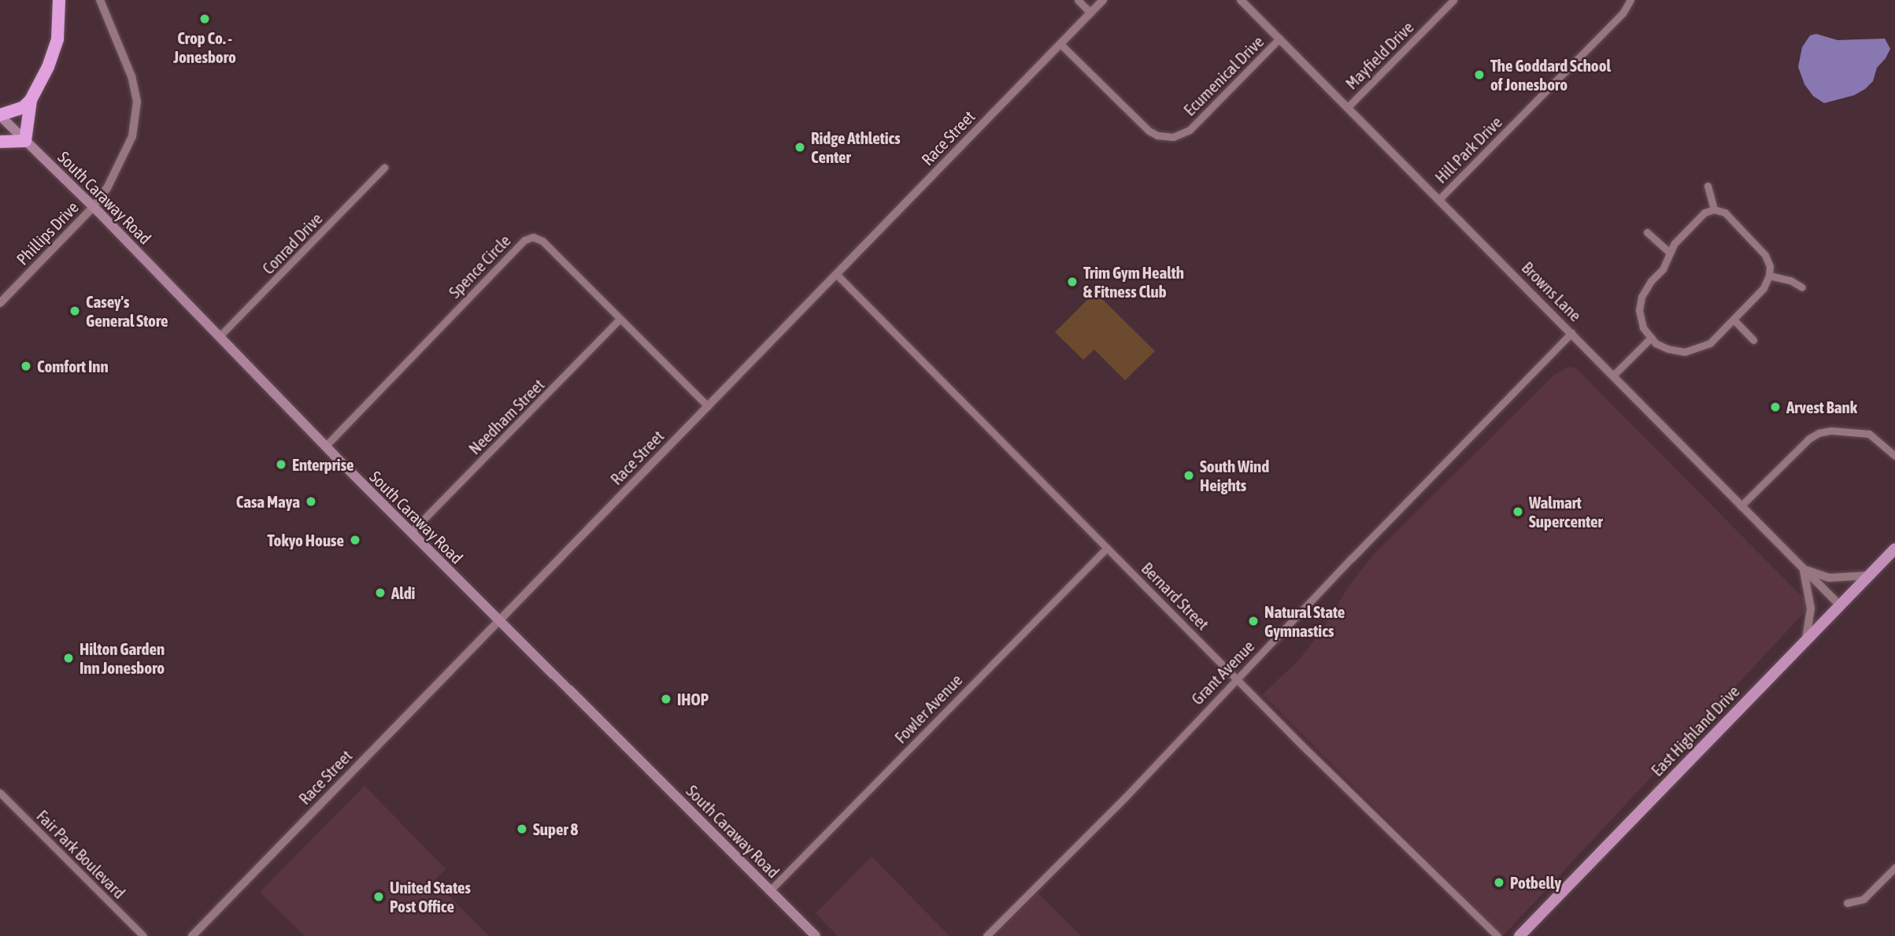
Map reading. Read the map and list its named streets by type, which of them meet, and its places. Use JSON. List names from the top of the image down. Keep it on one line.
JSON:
{"streets":{"main road":["South Caraway Road","East Highland Drive"],"street":["Mayfield Drive","Ecumenical Drive","Race Street","Hill Park Drive","Phillips Drive","Conrad Drive","Spence Circle","Browns Lane","Needham Street","Bernard Street","Grant Avenue","Fowler Avenue","Fair Park Boulevard"]},"crossings":[["Mayfield Drive","Browns Lane"],["Ecumenical Drive","Race Street"],["Ecumenical Drive","Browns Lane"],["Race Street","South Caraway Road"],["Race Street","Spence Circle"],["Race Street","Bernard Street"],["Hill Park Drive","Browns Lane"],["South Caraway Road","Phillips Drive"],["South Caraway Road","Conrad Drive"],["South Caraway Road","Spence Circle"],["South Caraway Road","Needham Street"],["South Caraway Road","Fowler Avenue"],["Spence Circle","Needham Street"],["Browns Lane","Grant Avenue"],["Browns Lane","East Highland Drive"],["Bernard Street","Grant Avenue"],["Bernard Street","Fowler Avenue"]],"places":["Crop Co. - Jonesboro","The Goddard School of Jonesboro","Ridge Athletics Center","Trim Gym Health & Fitness Club","Casey's General Store","Comfort Inn","Arvest Bank","Enterprise","South Wind Heights","Casa Maya","Walmart Supercenter","Tokyo House","Aldi","Natural State Gymnastics","Hilton Garden Inn Jonesboro","IHOP","Super 8","Potbelly","United States Post Office"]}
